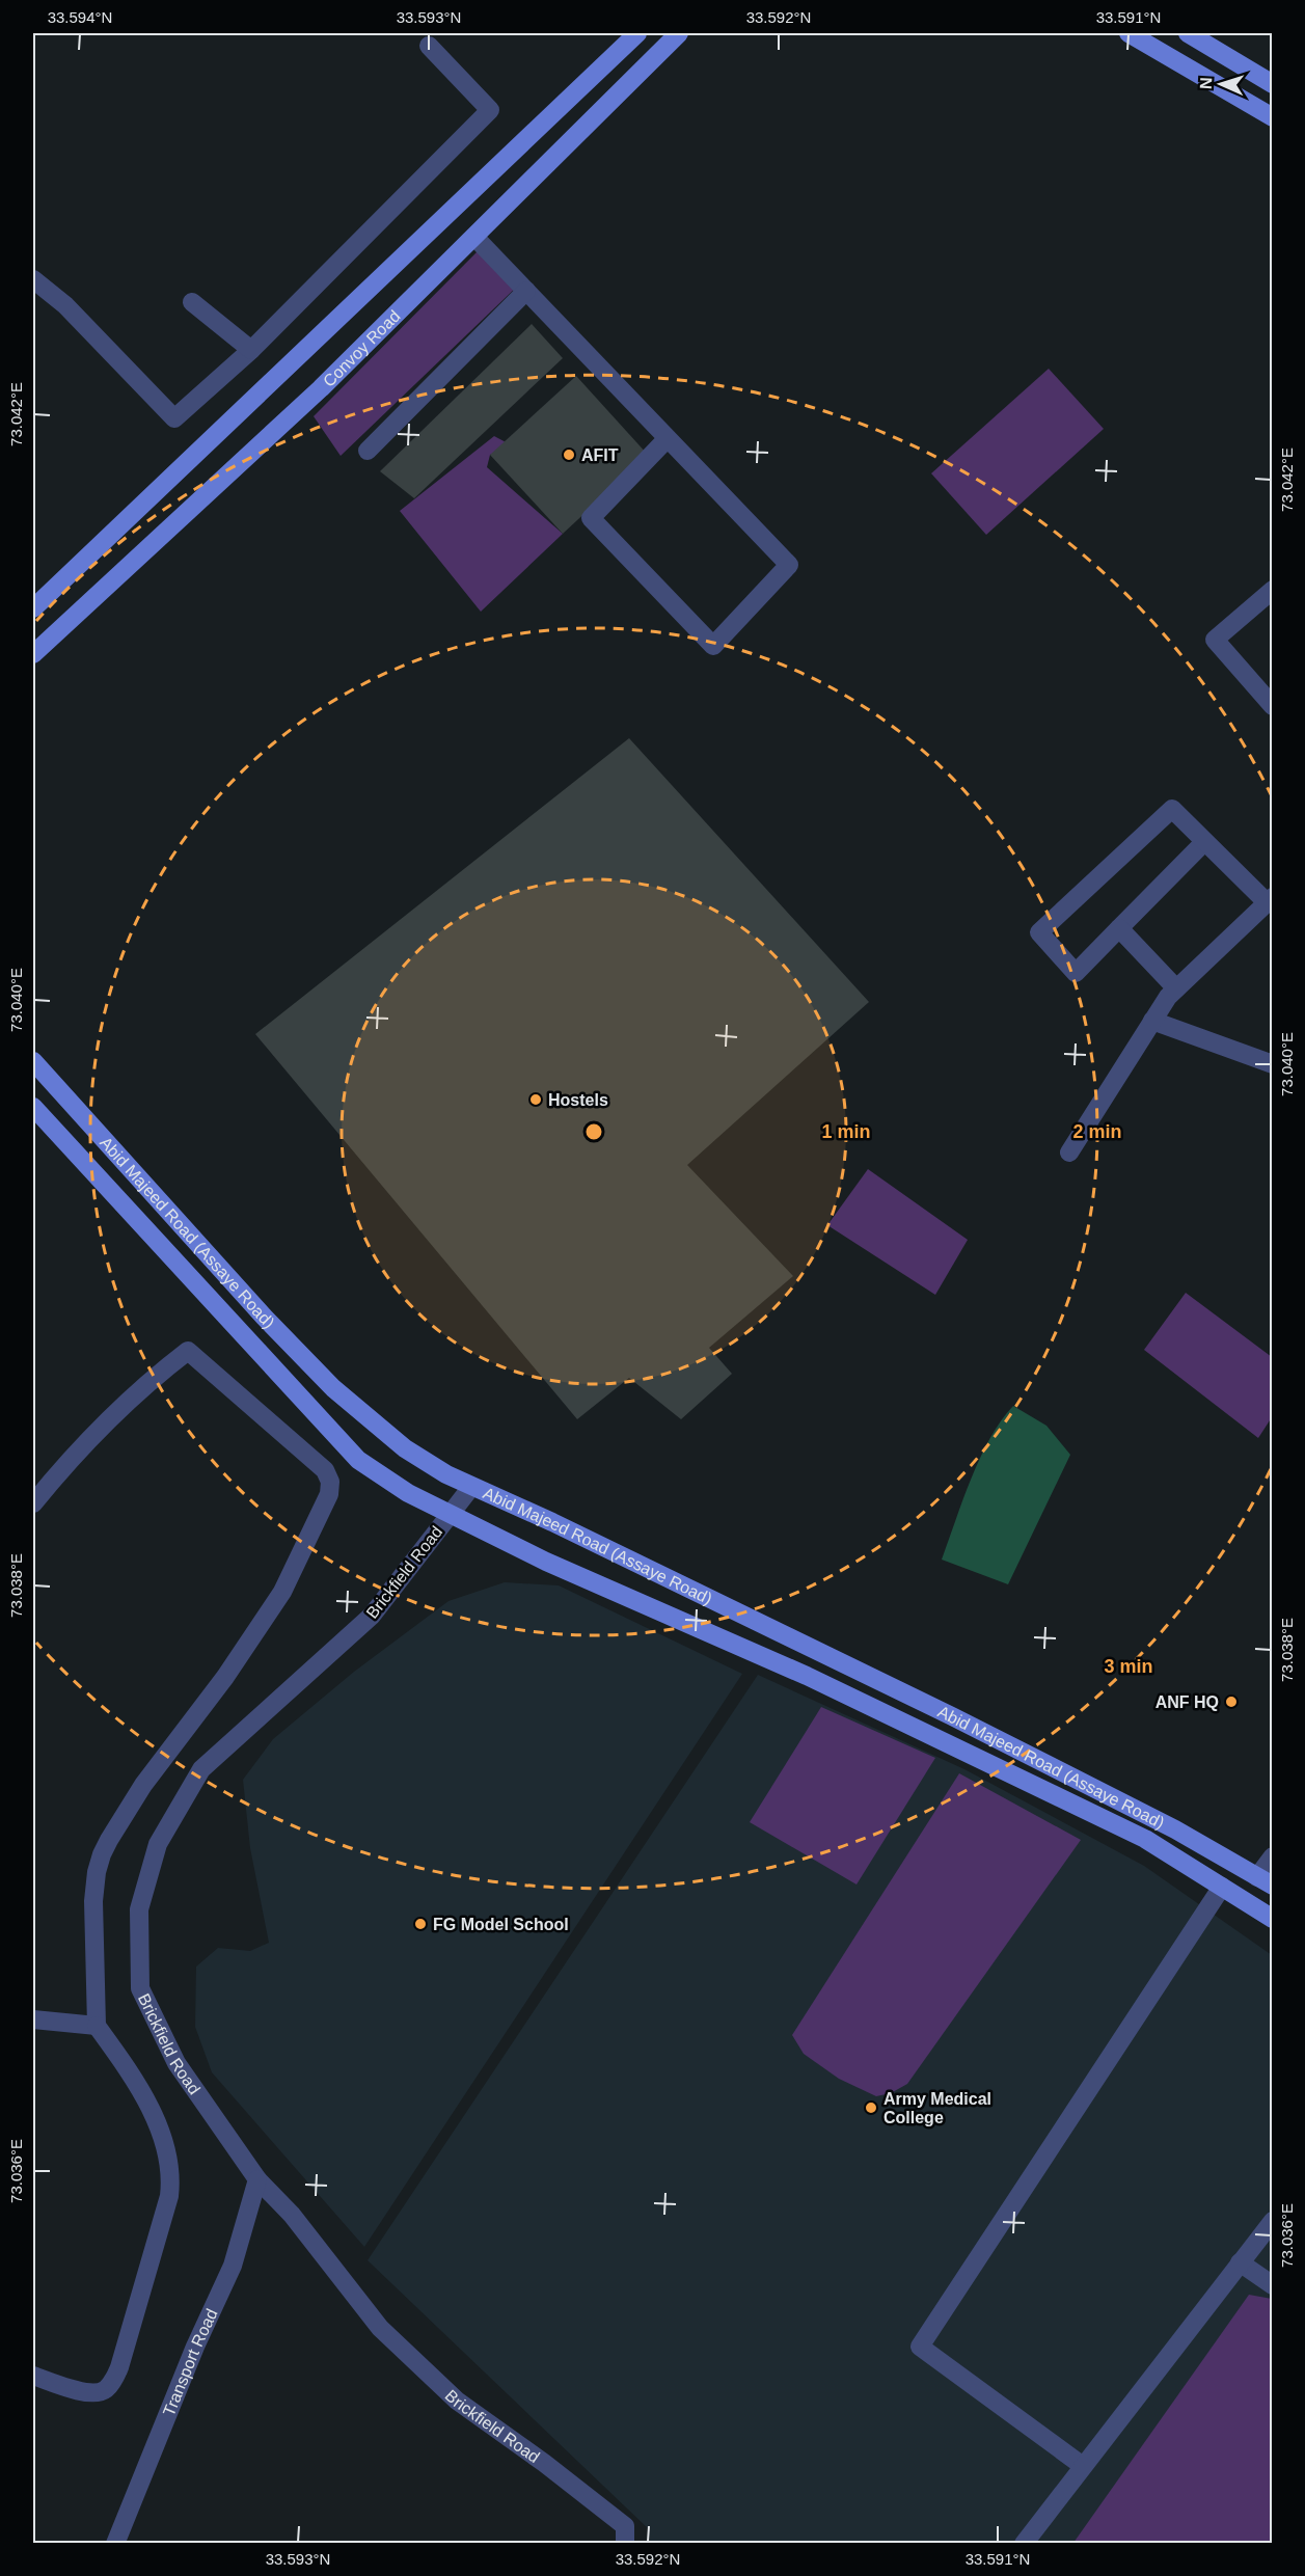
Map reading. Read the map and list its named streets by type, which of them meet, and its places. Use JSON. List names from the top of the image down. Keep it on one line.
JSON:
{"streets":{"main road":["Convoy Road","Abid Majeed Road (Assaye Road)"],"street":["Brickfield Road","Transport Road"]},"crossings":[["Abid Majeed Road (Assaye Road)","Brickfield Road"],["Brickfield Road","Transport Road"]],"places":["AFIT","Hostels","ANF HQ","FG Model School","Army Medical College"],"north":"left","coordinates":["33.594°N","33.593°N","33.592°N","33.591°N","73.042°E","73.040°E","73.038°E","73.036°E"],"rings":["1 min","2 min","3 min"]}
